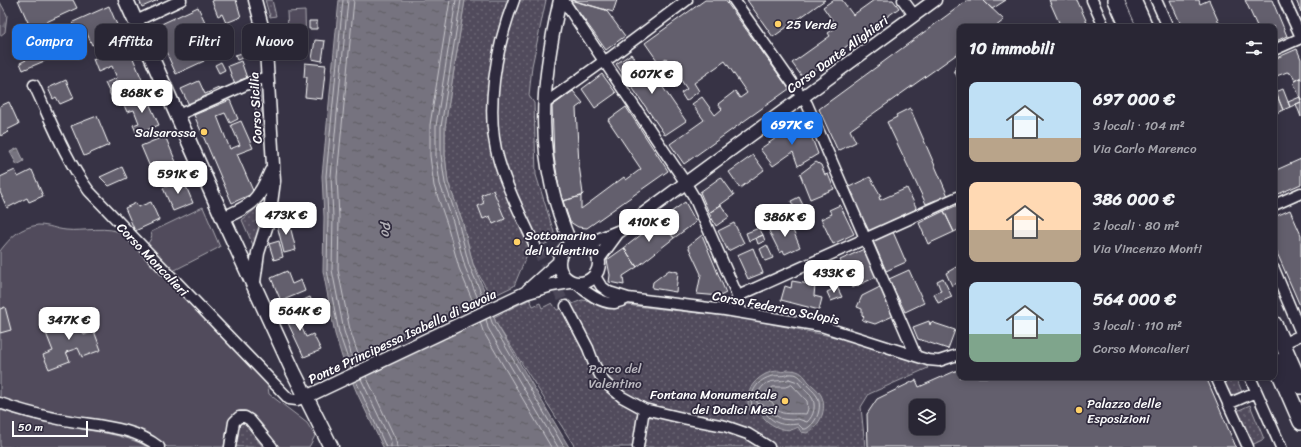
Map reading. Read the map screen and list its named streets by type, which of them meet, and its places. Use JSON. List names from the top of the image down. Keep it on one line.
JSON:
{"streets":{"street":["Corso Dante Alighieri","Corso Sicilia","Corso Moncalieri","Corso Federico Sclopis","Ponte Principessa Isabella di Savoia"]},"crossings":[["Corso Dante Alighieri","Corso Federico Sclopis"],["Corso Moncalieri","Ponte Principessa Isabella di Savoia"]],"water":["Po"],"parks":["Parco del Valentino"],"places":["25 Verde","Salsarossa","Sottomarino del Valentino","Fontana Monumentale dei Dodici Mesi","Palazzo delle Esposizioni"],"scale_bar":"50 m","page":{"chip":["Compra","Affitta","Filtri","Nuovo"],"heading":"10 immobili","price":["607K €","868K €","697K €","591K €","473K €","386K €","410K €","433K €","564K €","347K €"],"list":[{"name":"697 000 €","note":"3 locali · 104 m² · Via Carlo Marenco"},{"name":"386 000 €","note":"2 locali · 80 m² · Via Vincenzo Monti"},{"name":"564 000 €","note":"3 locali · 110 m² · Corso Moncalieri"}],"scale":"50 m"}}
